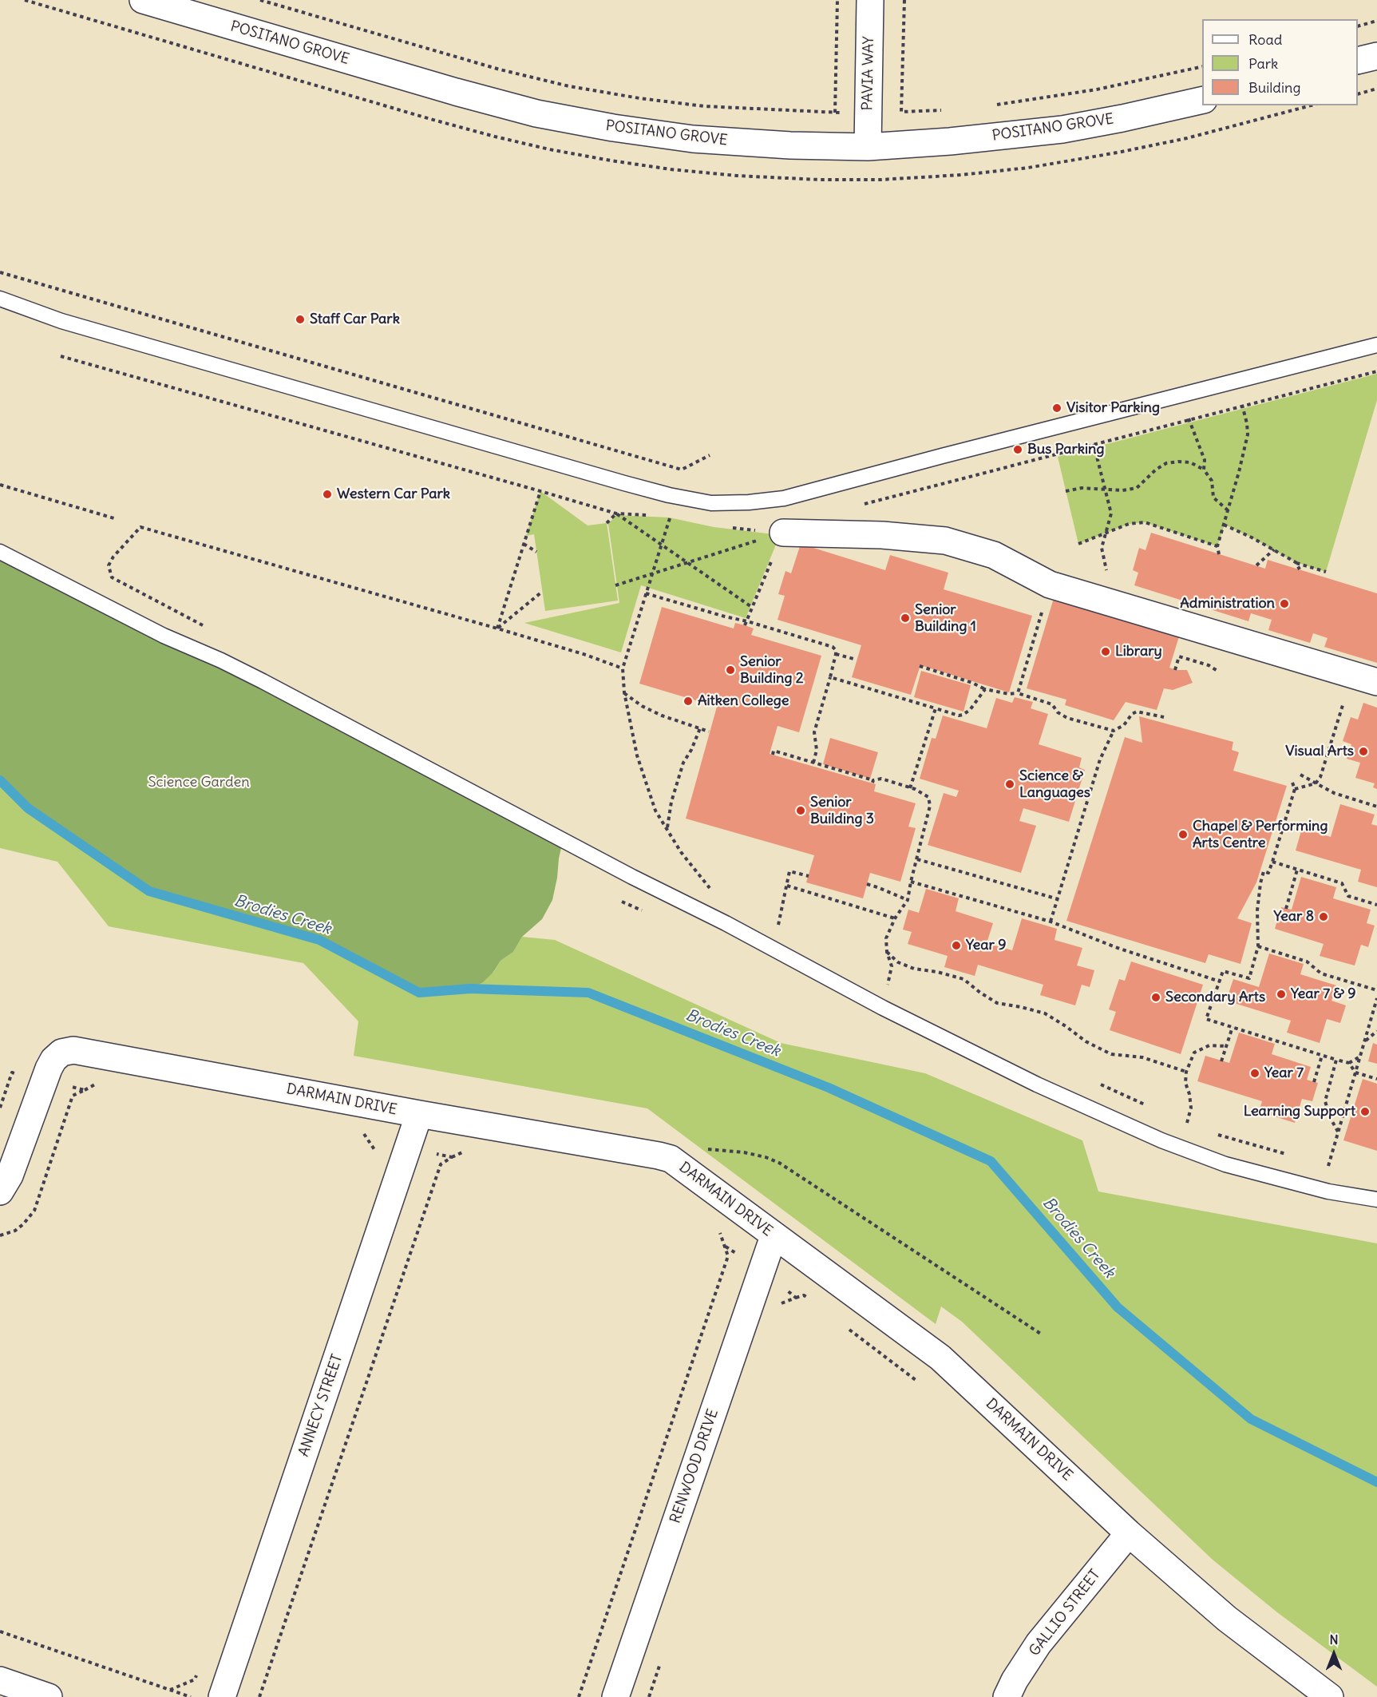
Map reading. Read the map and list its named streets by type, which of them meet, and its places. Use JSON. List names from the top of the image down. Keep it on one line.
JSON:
{"streets":{"street":["POSITANO GROVE","PAVIA WAY","DARMAIN DRIVE","ANNECY STREET","RENWOOD DRIVE","GALLIO STREET"]},"crossings":[["POSITANO GROVE","PAVIA WAY"],["DARMAIN DRIVE","ANNECY STREET"],["DARMAIN DRIVE","RENWOOD DRIVE"],["DARMAIN DRIVE","GALLIO STREET"]],"water":["Brodies Creek"],"parks":["Science Garden"],"places":["Staff Car Park","Visitor Parking","Bus Parking","Western Car Park","Administration","Senior Building 1","Library","Senior Building 2","Aitken College","Visual Arts","Science & Languages","Senior Building 3","Chapel & Performing Arts Centre","Year 8","Year 9","Year 7 & 9","Secondary Arts","Year 7","Learning Support"],"legend":["Road","Park","Building"],"north":"top"}
